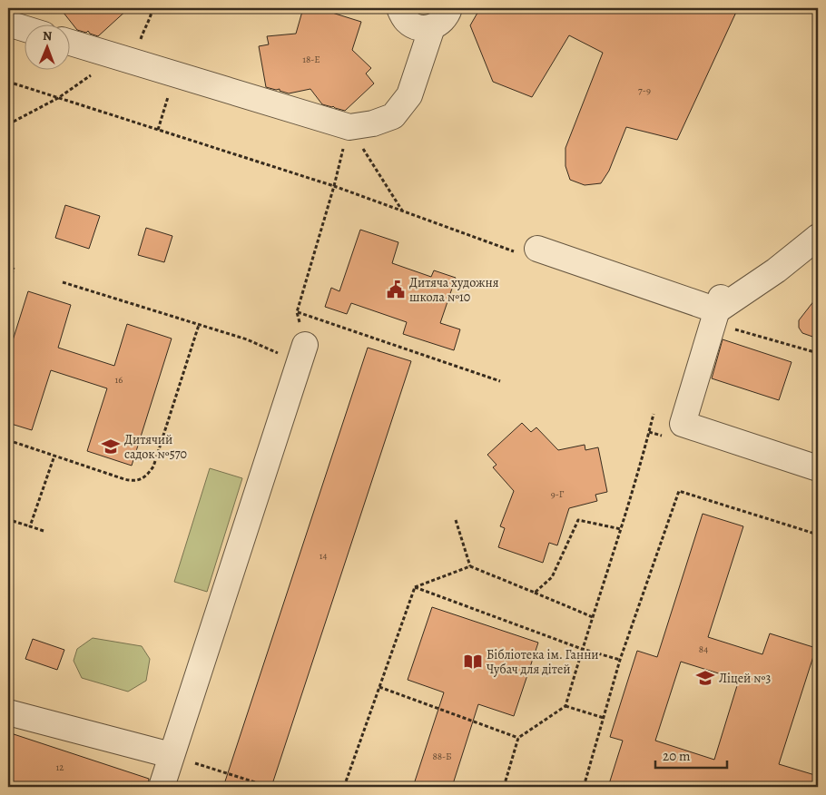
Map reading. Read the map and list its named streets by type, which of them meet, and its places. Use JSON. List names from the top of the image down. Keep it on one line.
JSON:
{"places":{"public building":["Дитяча художня школа №10"],"school or university":["Дитячий садок №570","Ліцей №3"],"library":["Бібліотека ім. Ганни Чубач для дітей"]},"house_numbers":["18-Е","7-9","16","9-Г","14","84","88-Б","12"],"scale_bar":"20 m","north":"top"}
